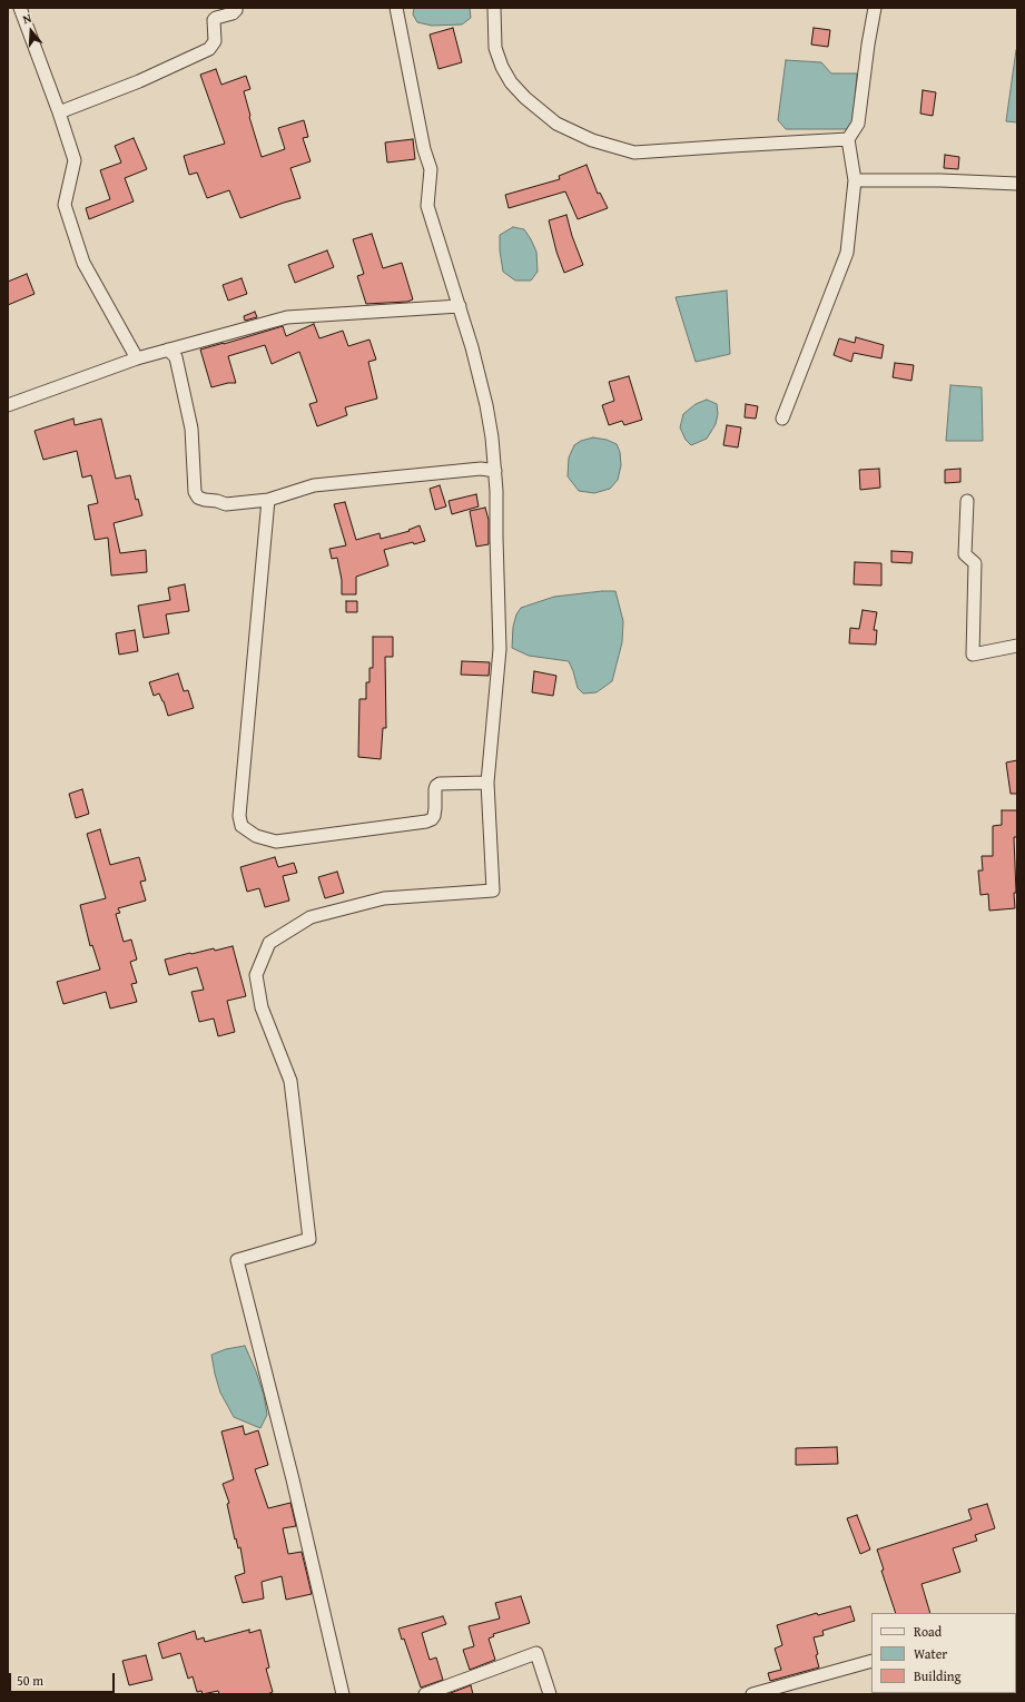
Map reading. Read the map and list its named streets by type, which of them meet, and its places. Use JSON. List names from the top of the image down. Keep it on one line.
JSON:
{"legend":["Road","Water","Building"],"scale_bar":"50 m","north":"top"}
